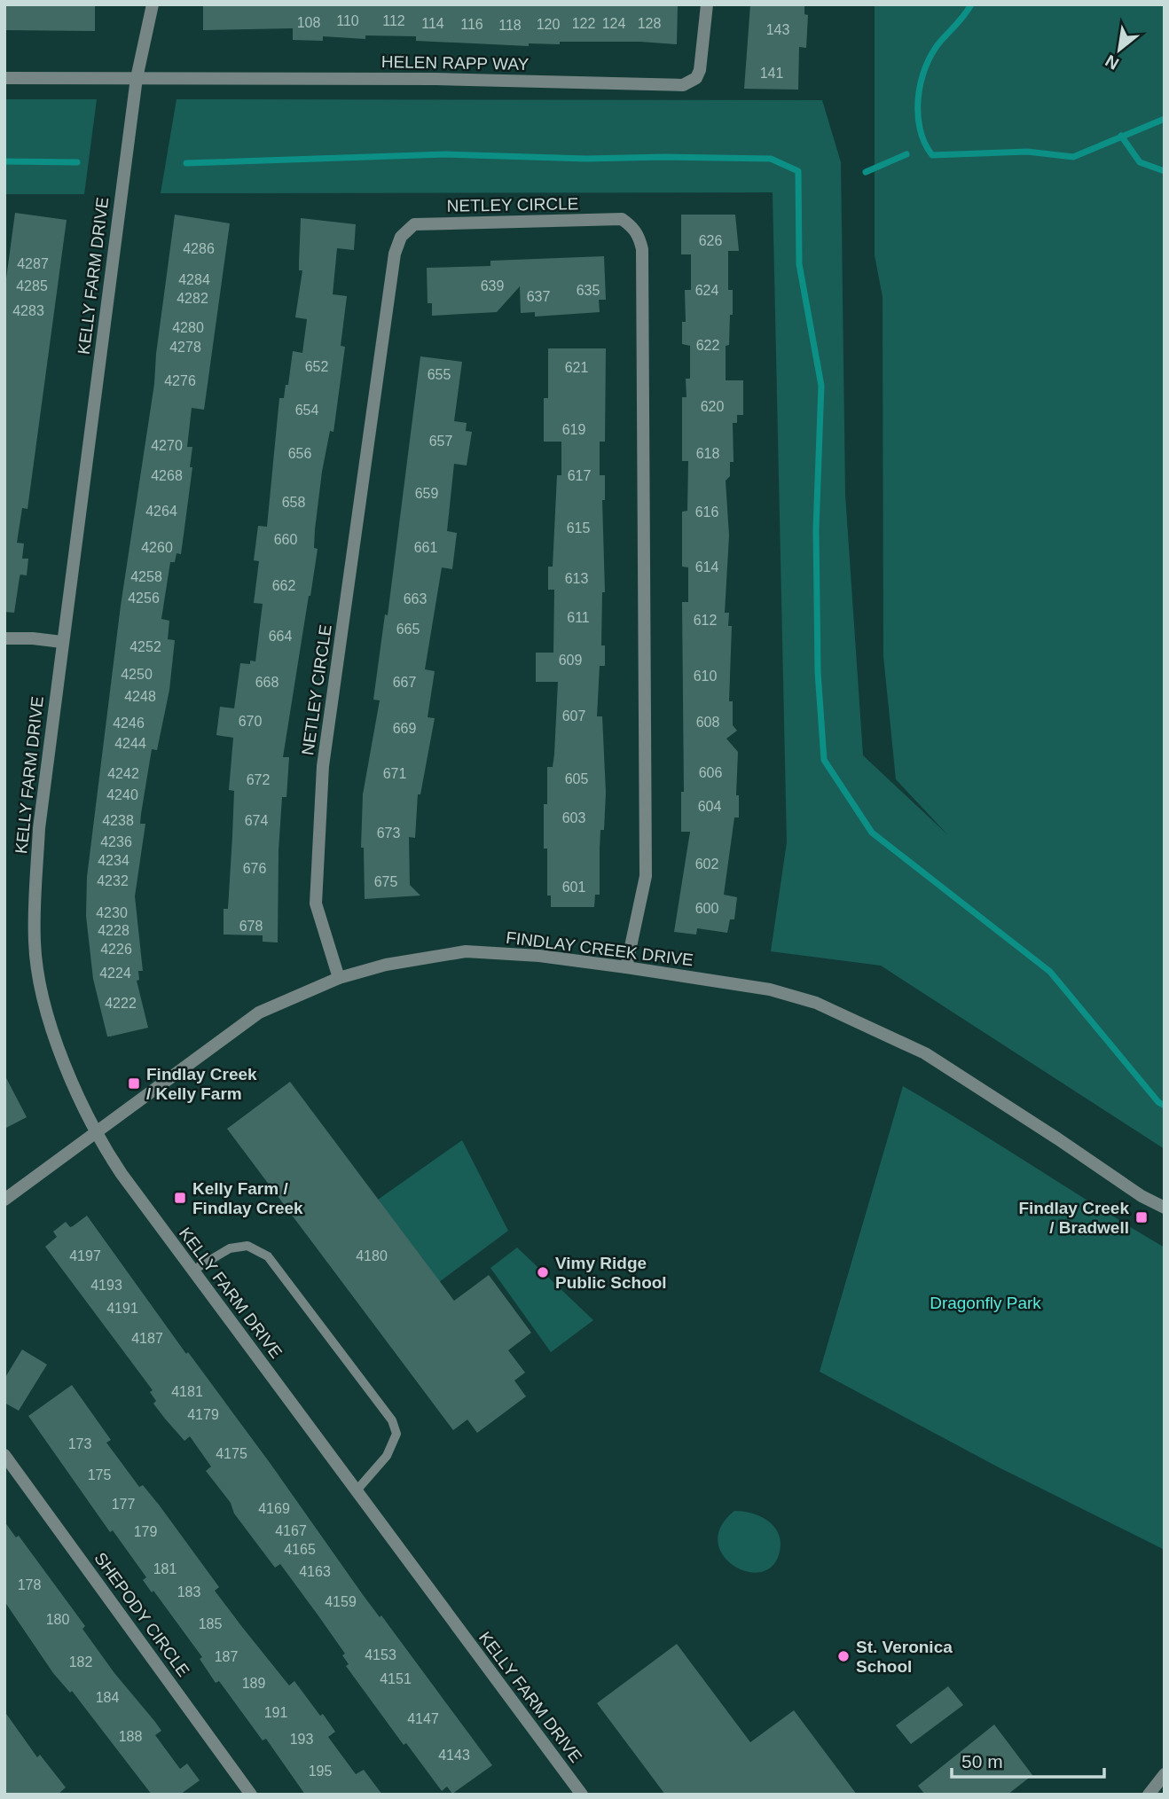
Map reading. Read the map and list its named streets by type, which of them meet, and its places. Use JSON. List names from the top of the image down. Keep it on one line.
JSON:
{"streets":{"street":["HELEN RAPP WAY","NETLEY CIRCLE","KELLY FARM DRIVE","FINDLAY CREEK DRIVE","SHEPODY CIRCLE"]},"crossings":[["HELEN RAPP WAY","KELLY FARM DRIVE"],["NETLEY CIRCLE","FINDLAY CREEK DRIVE"],["KELLY FARM DRIVE","FINDLAY CREEK DRIVE"]],"parks":["Dragonfly Park"],"places":{"transit":["Findlay Creek / Kelly Farm","Kelly Farm / Findlay Creek","Findlay Creek / Bradwell"],"other":["Vimy Ridge Public School","St. Veronica School"]},"house_numbers":["110","112","108","114","122","124","128","116","120","118","143","141","626","4286","4287","4284","4285","639","635","624","637","4282","4283","4280","622","4278","652","621","655","4276","620","654","619","657","4270","656","618","4268","617","659","658","4264","616","615","660","4260","661","614","4258","613","662","4256","663","611","612","665","664","4252","609","4250","610","668","667","4248","607","670","608","4246","669","4244","606","4242","671","605","672","4240","604","603","4238","674","673","4236","4234","602","676","4232","675","601","600","4230","678","4228","4226","4224","4222","4197","4180","4193","4191","4187","4181","4179","173","4175","175","177","4169","4167","179","4165","181","4163","178","183","4159","180","185","4153","187","182","4151","189","184","191","4147","188","193","4143","195"],"scale_bar":"50 m","north":"bottom left"}
